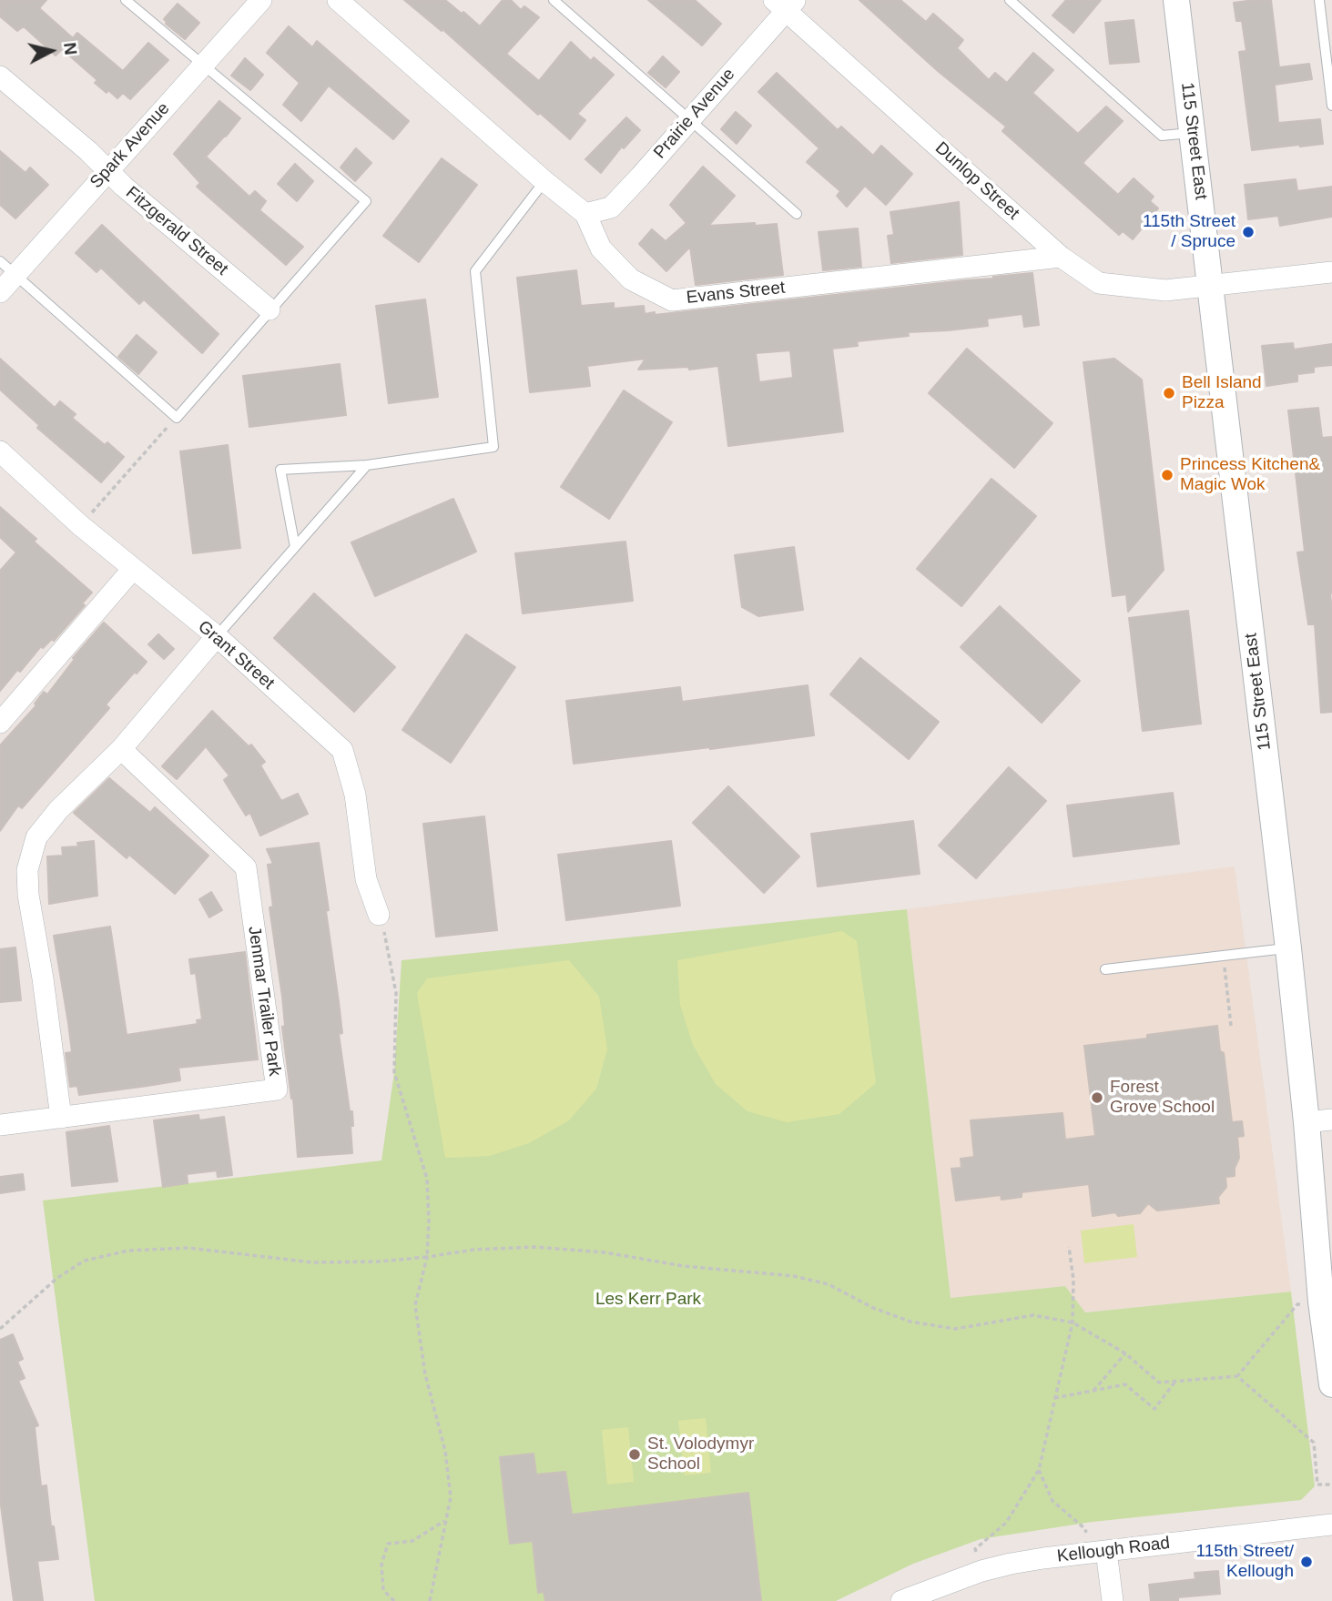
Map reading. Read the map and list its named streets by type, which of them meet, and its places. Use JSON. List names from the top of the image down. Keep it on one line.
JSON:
{"streets":{"street":["Prairie Avenue","115 Street East","Spark Avenue","Dunlop Street","Fitzgerald Street","Evans Street","Grant Street","Jenmar Trailer Park","Kellough Road"]},"crossings":[["Prairie Avenue","Dunlop Street"],["Prairie Avenue","Evans Street"],["115 Street East","Dunlop Street"],["Spark Avenue","Fitzgerald Street"],["Dunlop Street","Evans Street"]],"parks":["Les Kerr Park"],"places":["115th Street / Spruce","Bell Island Pizza","Princess Kitchen& Magic Wok","Forest Grove School","St. Volodymyr School","115th Street/ Kellough"],"north":"right"}
